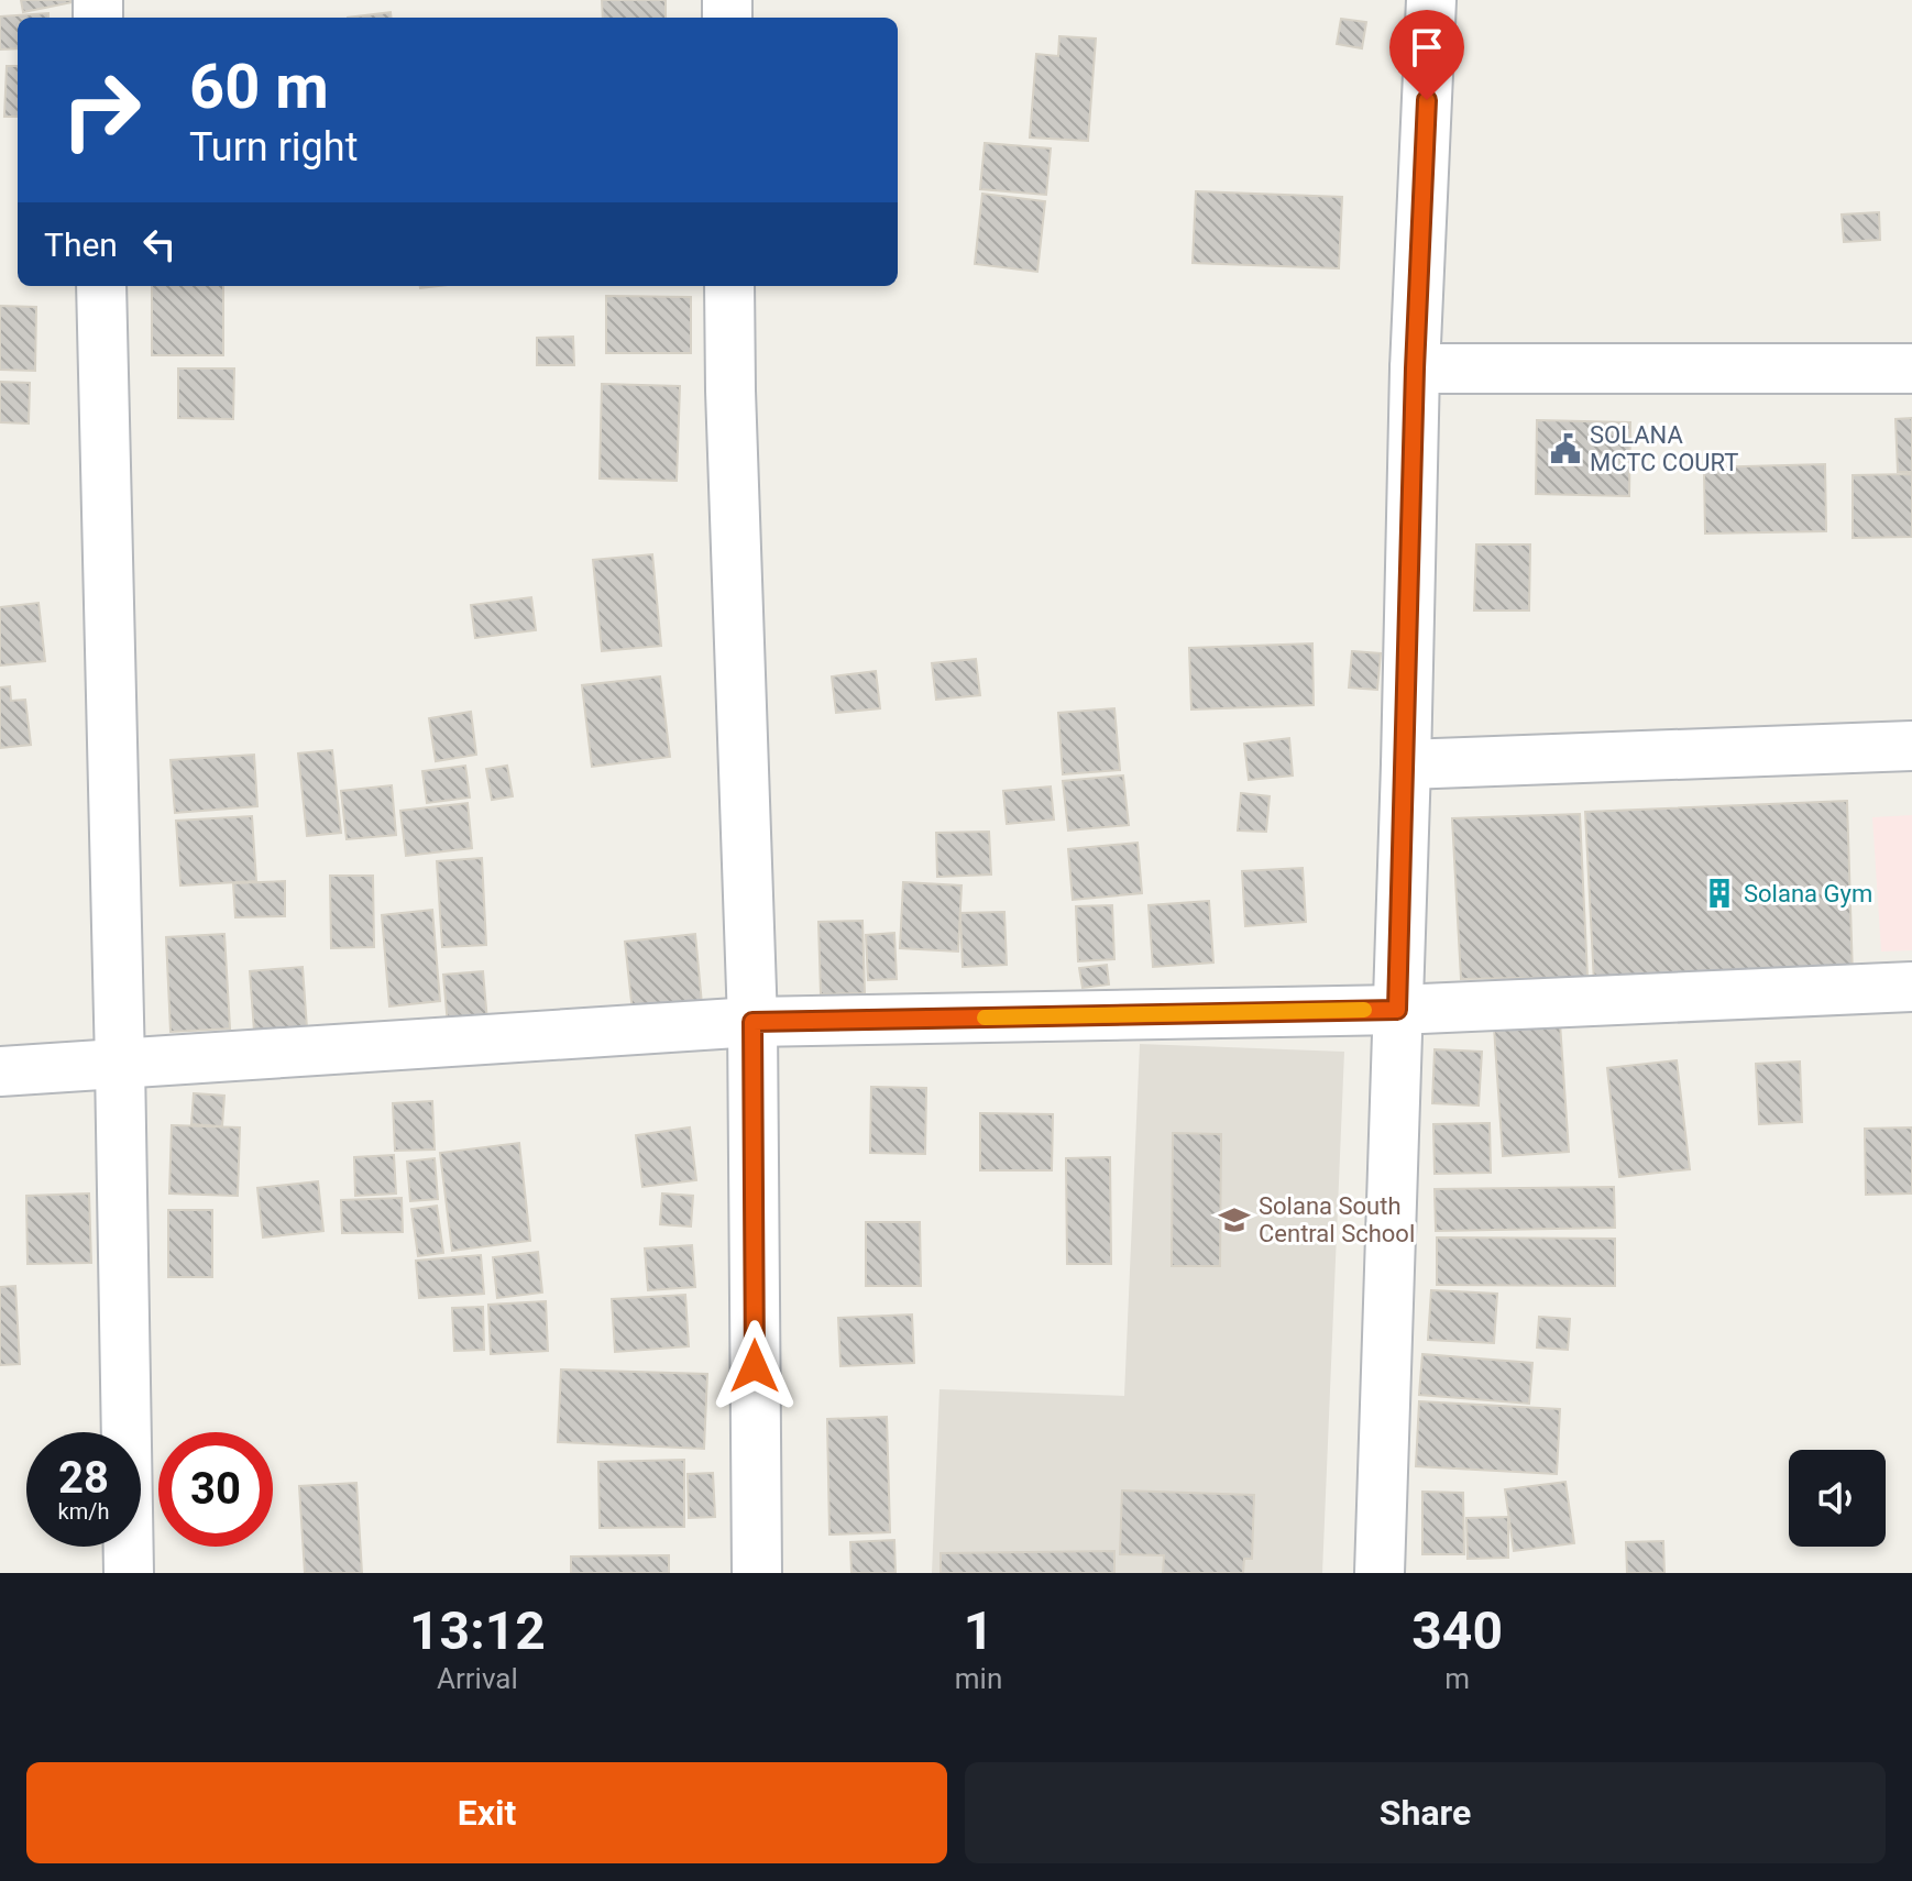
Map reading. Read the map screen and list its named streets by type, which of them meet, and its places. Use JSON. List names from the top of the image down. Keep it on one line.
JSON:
{"places":{"public building":["SOLANA MCTC COURT"],"building":["Solana Gym"],"school or university":["Solana South Central School"]},"page":{"turn":["60 m","Turn right"],"then":"Then","speed":"28 km/h","limit":"30","eta":["13:12","Arrival","1","min","340","m"],"buttons":["Exit","Share"]}}
